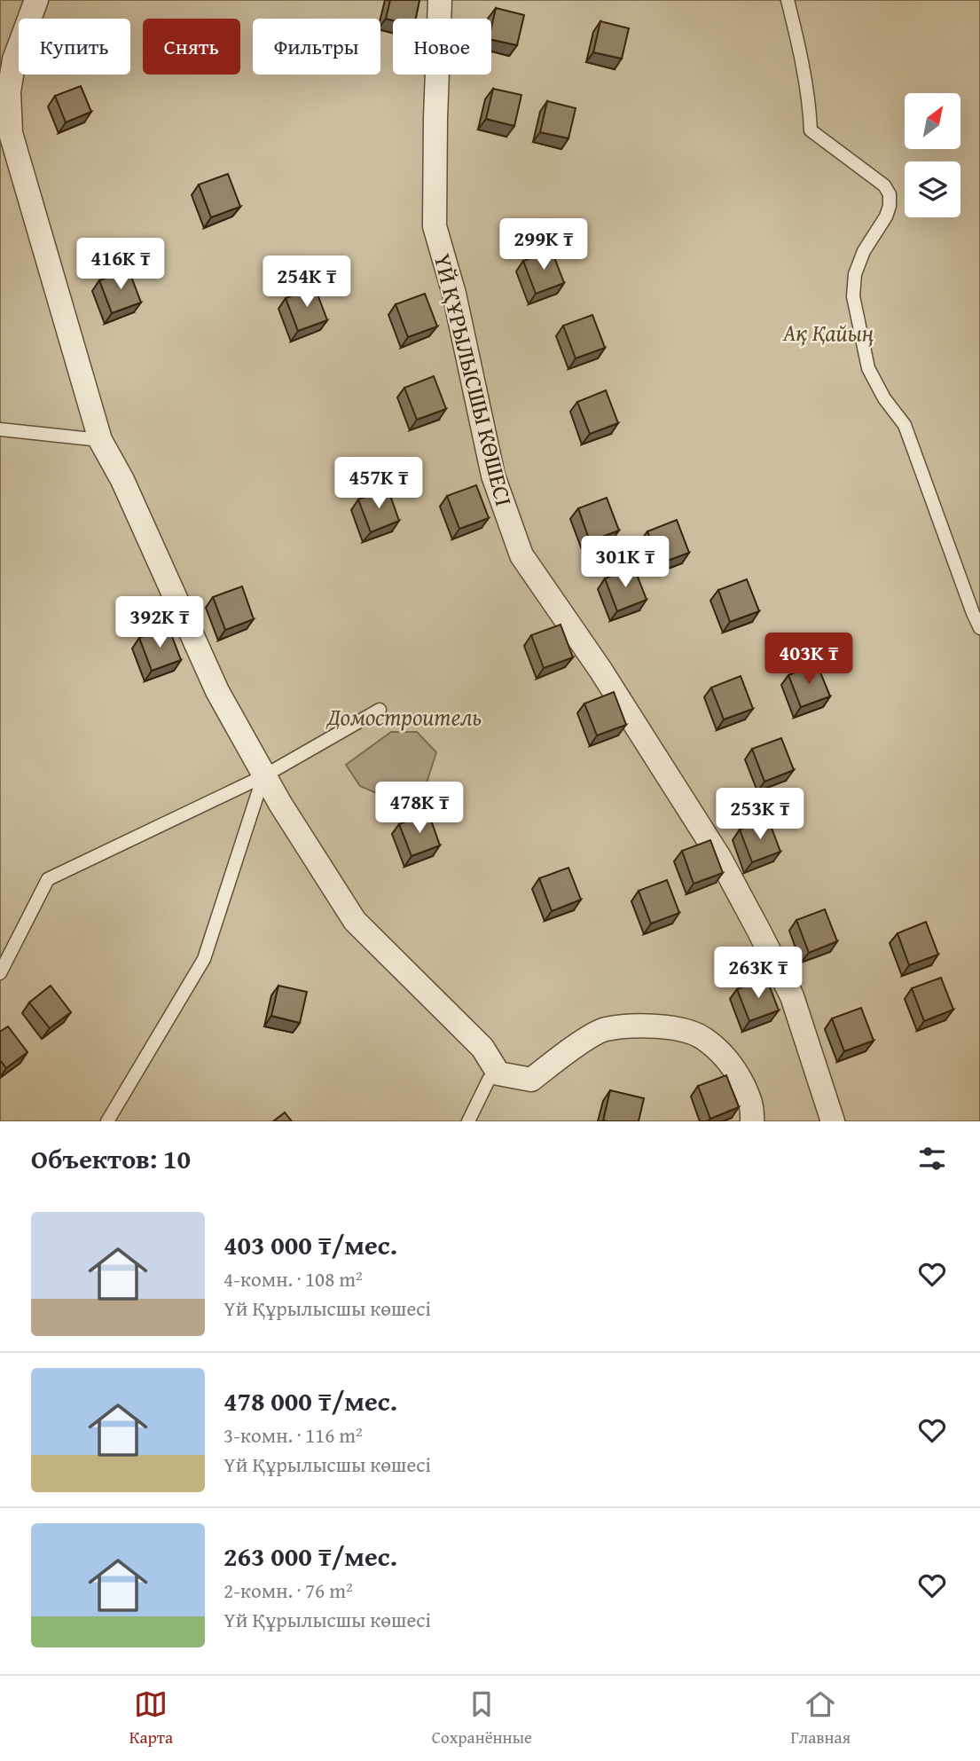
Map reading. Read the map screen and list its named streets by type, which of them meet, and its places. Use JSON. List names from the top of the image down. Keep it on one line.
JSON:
{"streets":{"street":["ҮЙ ҚҰРЫЛЫСШЫ КӨШЕСІ"]},"parks":["Ақ Қайың","Домостроитель"],"north":"top right","page":{"chip":["Купить","Снять","Фильтры","Новое"],"price":["299K ₸","416K ₸","254K ₸","457K ₸","301K ₸","392K ₸","403K ₸","478K ₸","253K ₸","263K ₸"],"heading":"Объектов: 10","list":[{"name":"403 000 ₸/мес.","note":"4-комн. · 108 m² · Үй Құрылысшы көшесі"},{"name":"478 000 ₸/мес.","note":"3-комн. · 116 m² · Үй Құрылысшы көшесі"},{"name":"263 000 ₸/мес.","note":"2-комн. · 76 m² · Үй Құрылысшы көшесі"}],"tabs":["Карта","Сохранённые","Главная"]}}
